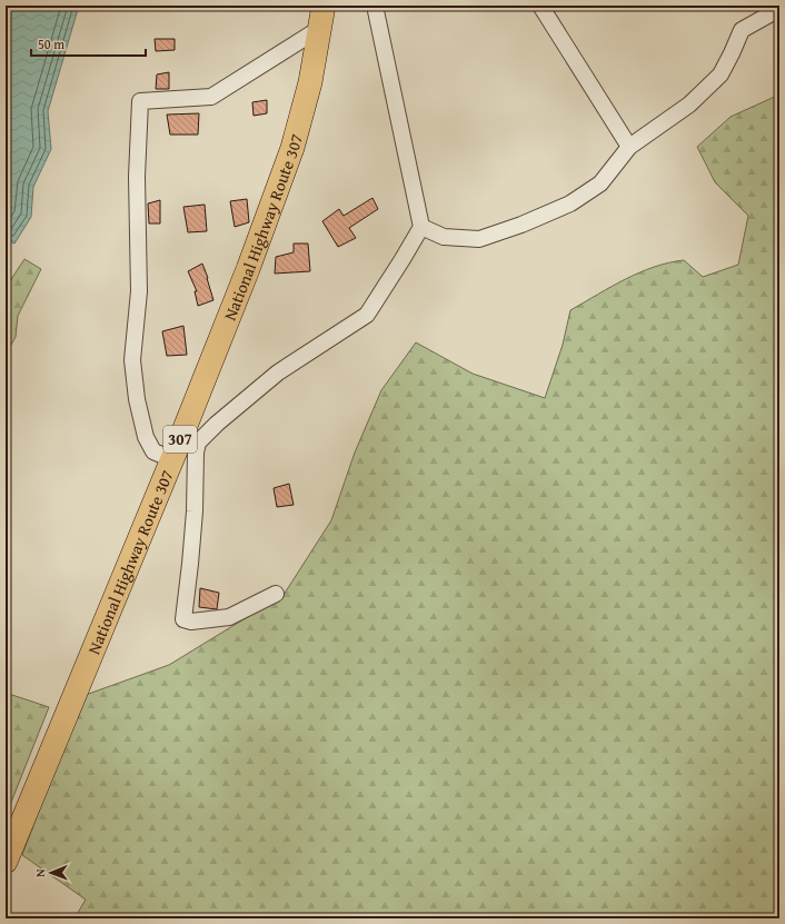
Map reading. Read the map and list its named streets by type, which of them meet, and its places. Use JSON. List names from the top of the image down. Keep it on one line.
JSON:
{"streets":{"highway":["National Highway Route 307","307"]},"scale_bar":"50 m","north":"left"}
